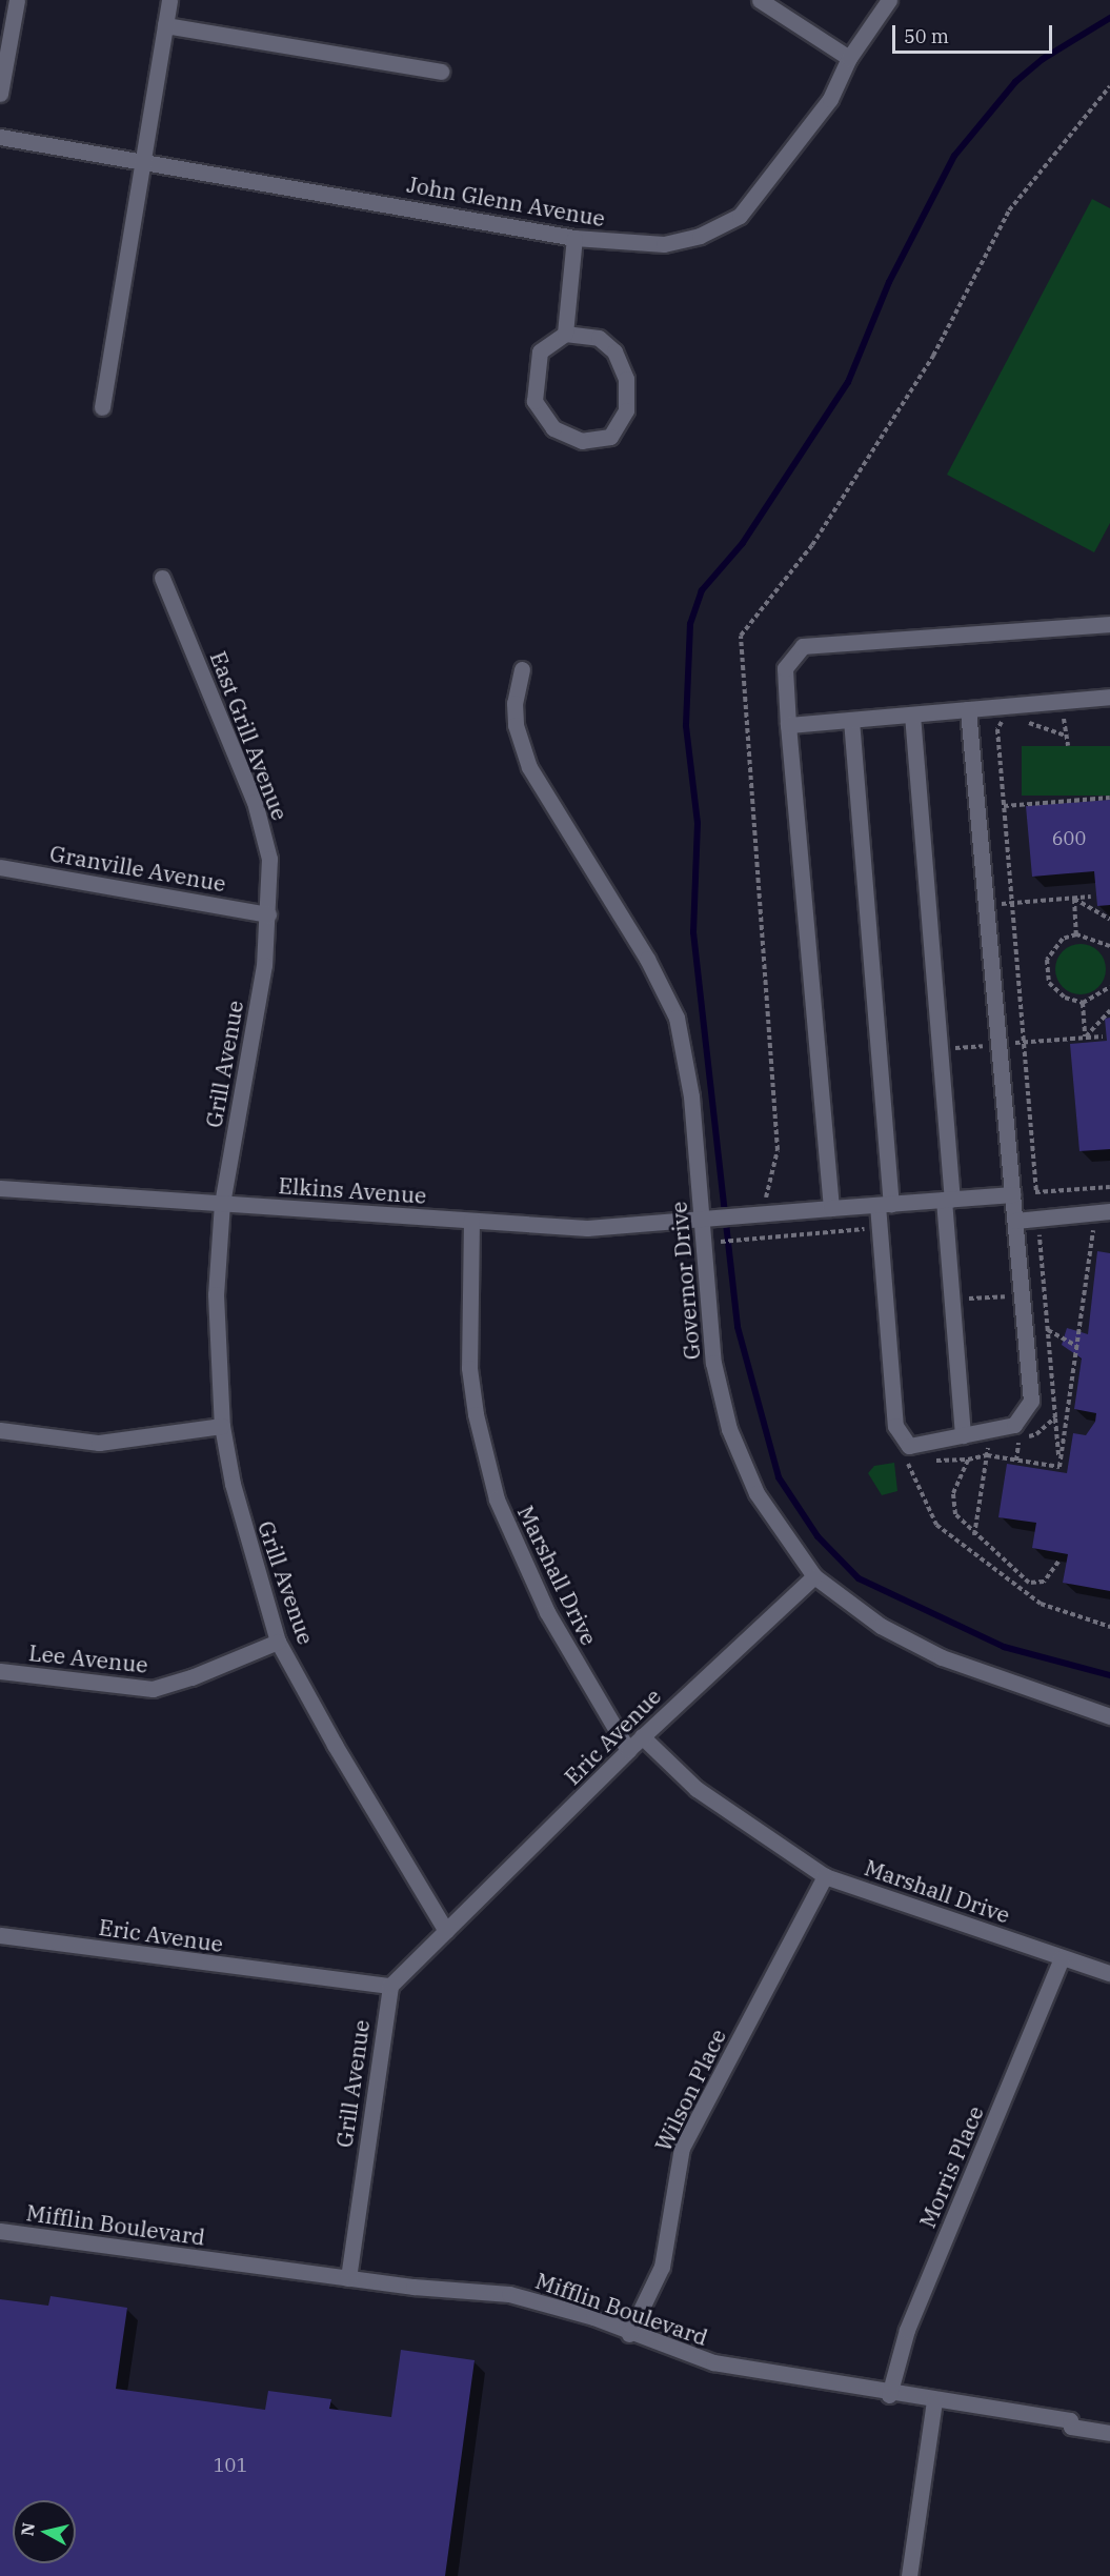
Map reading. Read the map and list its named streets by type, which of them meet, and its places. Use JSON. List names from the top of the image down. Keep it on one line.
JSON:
{"streets":{"street":["John Glenn Avenue","East Grill Avenue","Granville Avenue","Grill Avenue","Elkins Avenue","Governor Drive","Marshall Drive","Lee Avenue","Eric Avenue","Wilson Place","Morris Place","Mifflin Boulevard"]},"crossings":[["East Grill Avenue","Granville Avenue"],["East Grill Avenue","Grill Avenue"],["Granville Avenue","Grill Avenue"],["Grill Avenue","Elkins Avenue"],["Grill Avenue","Lee Avenue"],["Grill Avenue","Eric Avenue"],["Grill Avenue","Mifflin Boulevard"],["Elkins Avenue","Governor Drive"],["Elkins Avenue","Marshall Drive"],["Governor Drive","Eric Avenue"],["Marshall Drive","Eric Avenue"],["Marshall Drive","Wilson Place"],["Marshall Drive","Morris Place"],["Wilson Place","Mifflin Boulevard"],["Morris Place","Mifflin Boulevard"]],"house_numbers":["600","101"],"scale_bar":"50 m","north":"left"}
